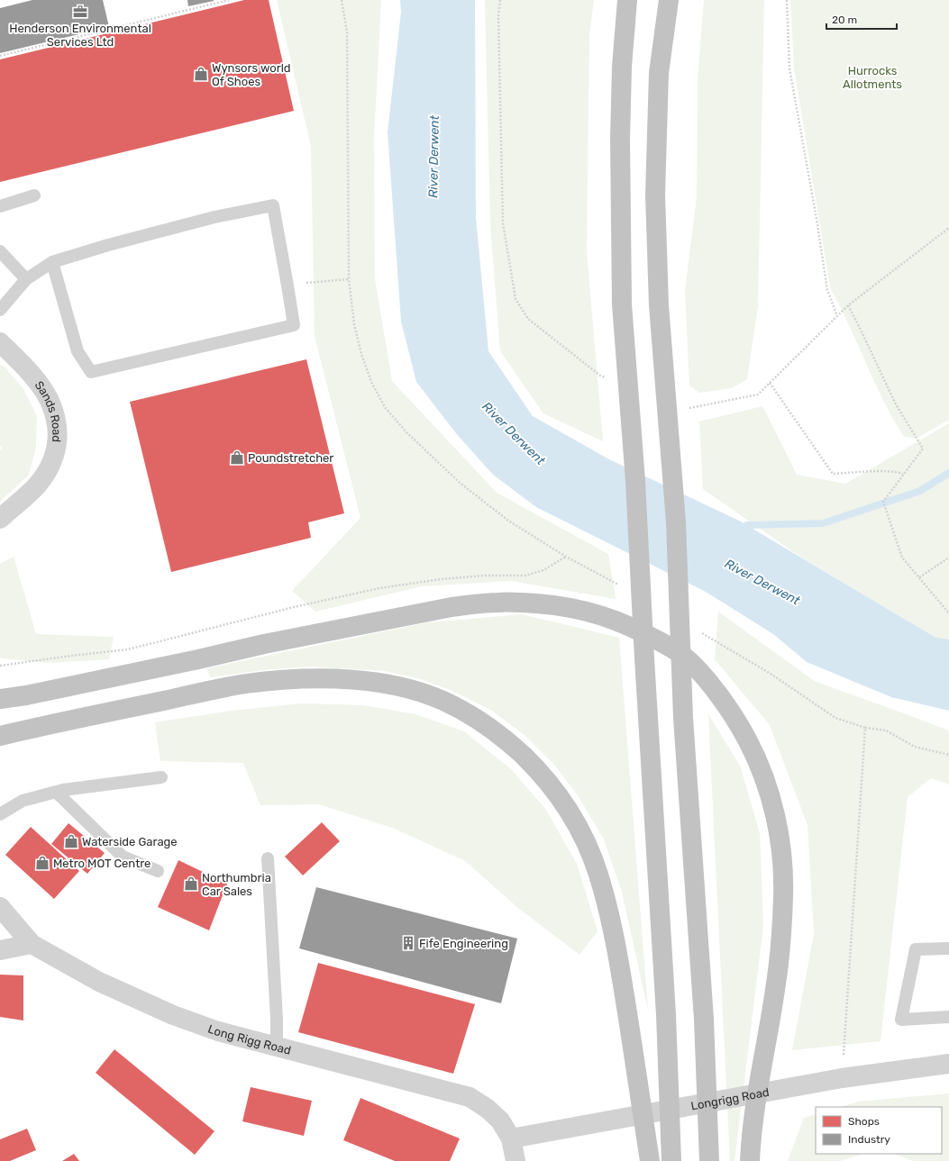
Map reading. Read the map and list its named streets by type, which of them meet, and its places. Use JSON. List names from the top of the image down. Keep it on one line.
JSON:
{"streets":{"street":["Sands Road","Long Rigg Road","Longrigg Road"]},"crossings":[["Long Rigg Road","Longrigg Road"]],"water":["River Derwent"],"parks":["Hurrocks Allotments"],"places":{"office":["Henderson Environmental Services Ltd"],"shop":["Wynsors world Of Shoes","Poundstretcher","Waterside Garage","Metro MOT Centre","Northumbria Car Sales"],"building":["Fife Engineering"]},"legend":["Shops","Industry"],"scale_bar":"20 m"}
